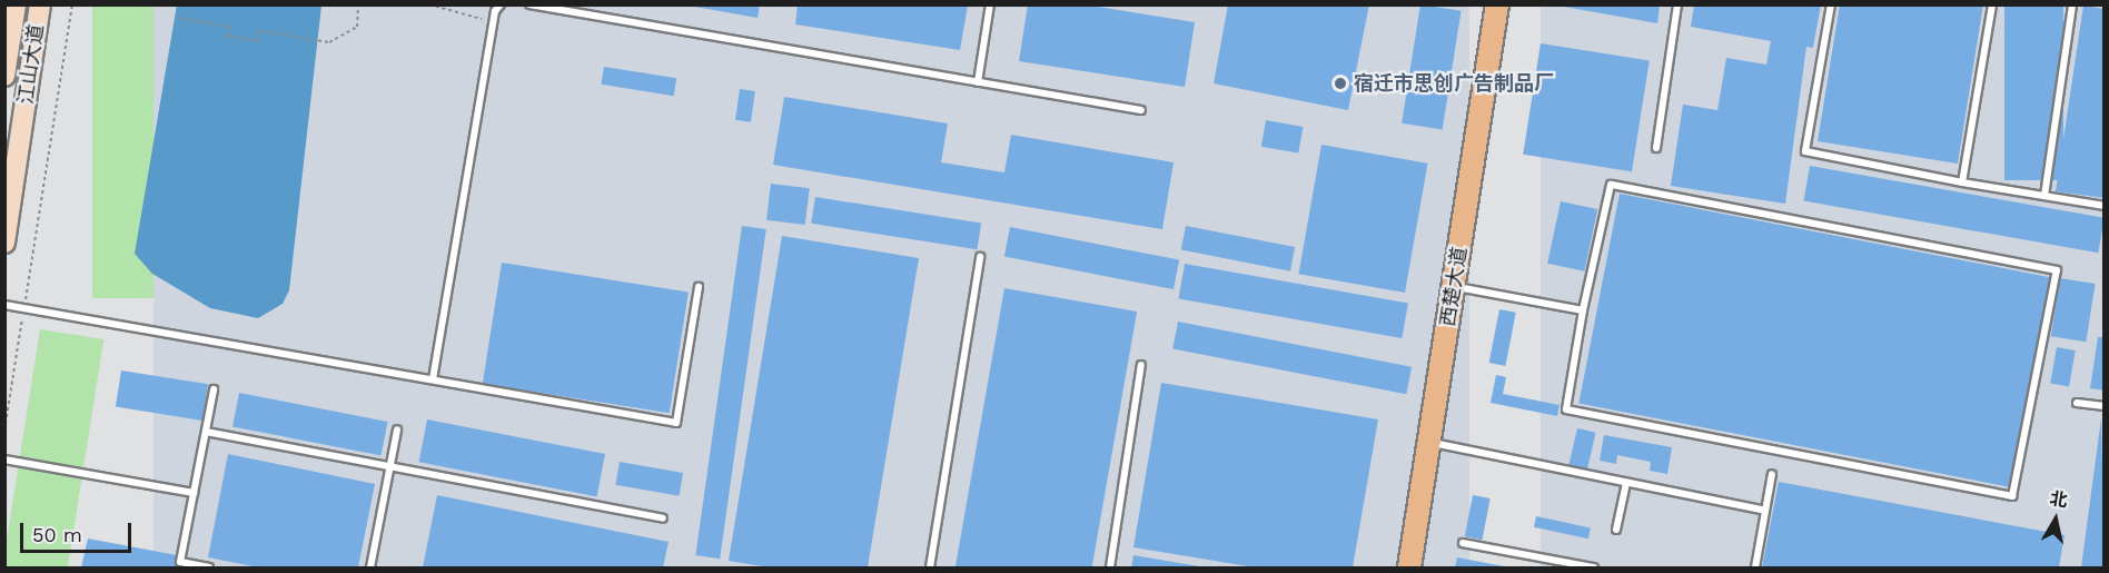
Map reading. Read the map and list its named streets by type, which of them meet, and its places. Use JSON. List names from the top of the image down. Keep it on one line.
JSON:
{"streets":{"main road":["江山大道","西楚大道"]},"places":["宿迁市思创广告制品厂"],"scale_bar":"50 m","north":"top"}
